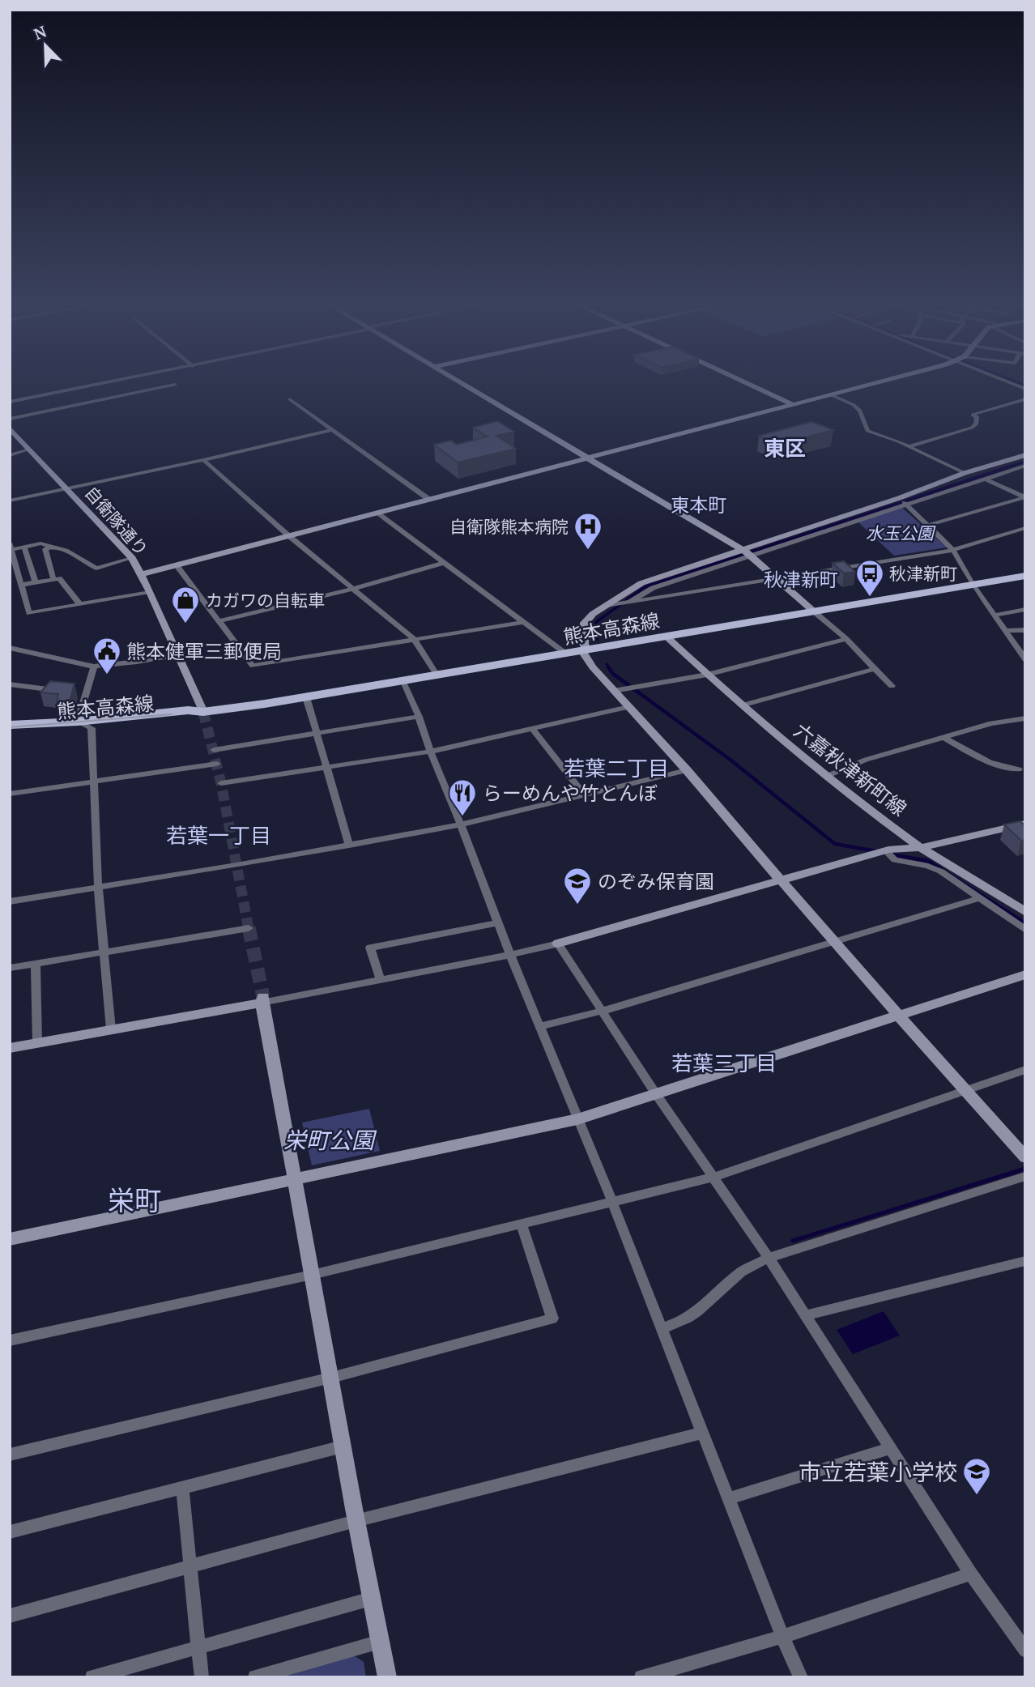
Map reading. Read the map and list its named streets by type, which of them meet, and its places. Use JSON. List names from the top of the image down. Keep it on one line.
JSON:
{"streets":{"main road":["熊本高森線"],"street":["自衛隊通り","六嘉秋津新町線"]},"crossings":[["自衛隊通り","熊本高森線"],["熊本高森線","六嘉秋津新町線"]],"districts":["東区","東本町","秋津新町","若葉二丁目","若葉一丁目","若葉三丁目","栄町"],"parks":["水玉公園","栄町公園"],"places":{"hospital":["自衛隊熊本病院"],"bus stop":["秋津新町"],"shop":["カガワの自転車"],"public building":["熊本健軍三郵便局"],"restaurant":["らーめんや竹とんぼ"],"school or university":["のぞみ保育園","市立若葉小学校"]},"north":"top left"}
